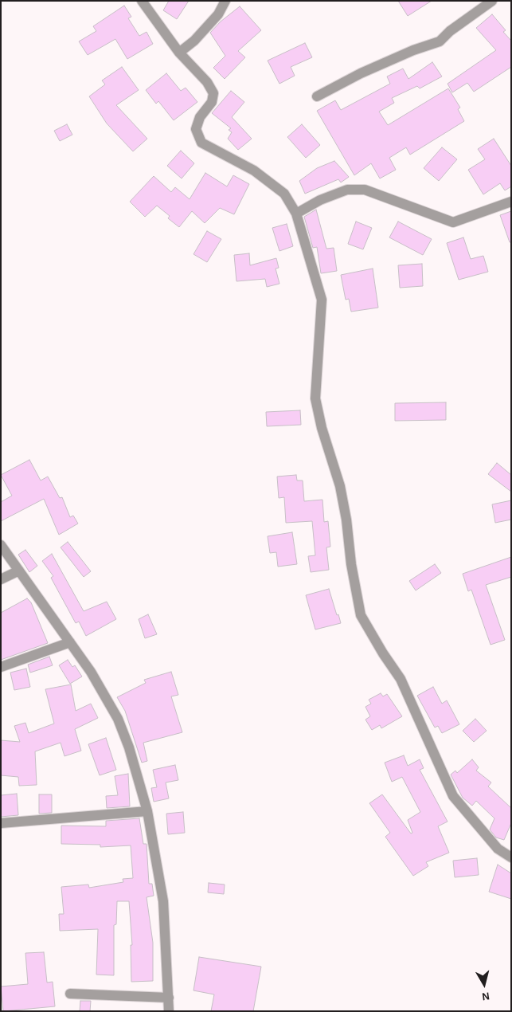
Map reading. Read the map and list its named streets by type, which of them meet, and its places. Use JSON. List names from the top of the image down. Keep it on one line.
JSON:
{"north":"bottom"}
